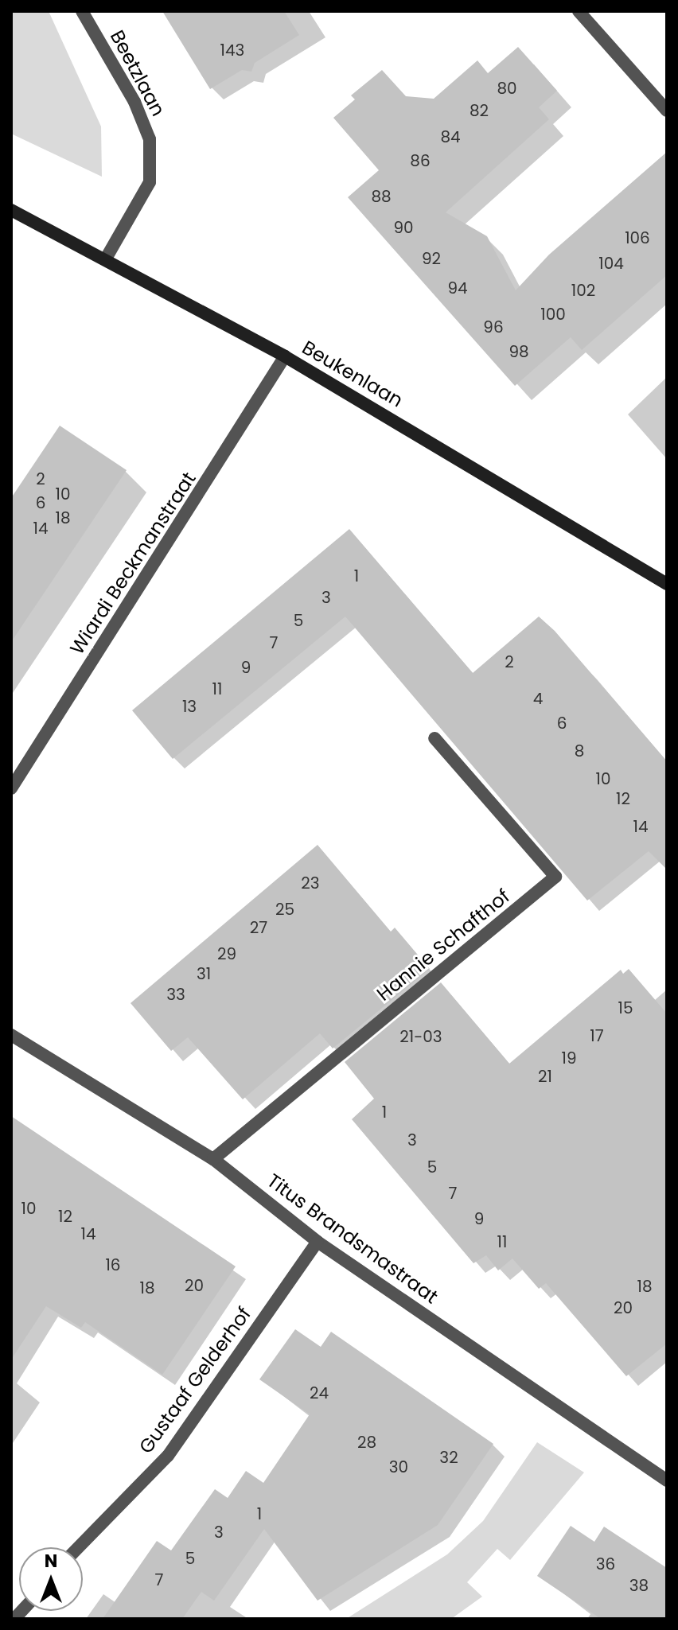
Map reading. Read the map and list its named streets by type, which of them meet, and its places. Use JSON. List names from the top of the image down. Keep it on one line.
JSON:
{"streets":{"street":["Beetzlaan","Beukenlaan","Wiardi Beckmanstraat","Hannie Schafthof","Titus Brandsmastraat","Gustaaf Gelderhof"]},"crossings":[["Beetzlaan","Beukenlaan"],["Beukenlaan","Wiardi Beckmanstraat"],["Hannie Schafthof","Titus Brandsmastraat"],["Titus Brandsmastraat","Gustaaf Gelderhof"]],"house_numbers":["143","80","82","84","86","88","90","106","92","104","94","102","100","96","98","2","10","6","18","14","1","3","5","7","2","9","11","4","13","6","8","10","12","14","23","25","27","29","31","33","15","17","21-03","19","21","1","3","5","7","10","12","9","14","11","16","20","18","18","20","24","28","32","30","1","3","5","36","7","38"],"north":"top"}
